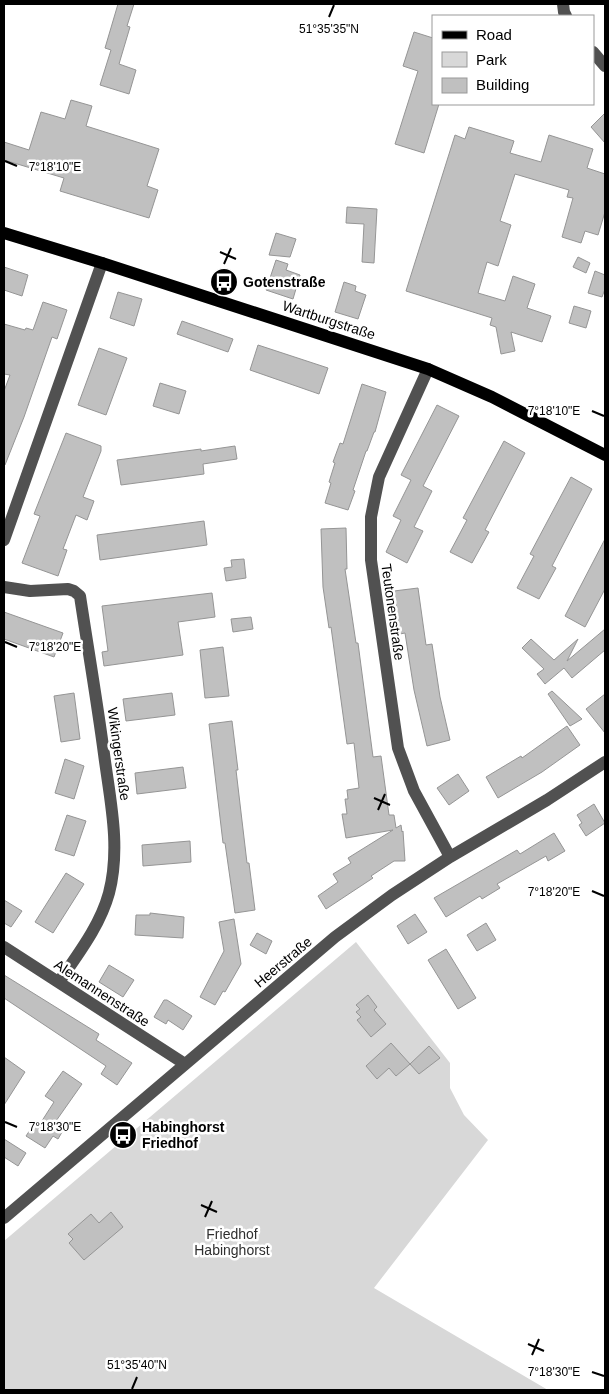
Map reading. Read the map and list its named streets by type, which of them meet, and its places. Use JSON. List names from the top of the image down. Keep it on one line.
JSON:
{"streets":{"main road":["Wartburgstraße"],"street":["Teutonenstraße","Wikingerstraße","Heerstraße","Alemannenstraße"]},"crossings":[["Wartburgstraße","Teutonenstraße"],["Teutonenstraße","Heerstraße"],["Wikingerstraße","Alemannenstraße"],["Heerstraße","Alemannenstraße"]],"parks":["Friedhof Habinghorst"],"places":{"bus stop":["Gotenstraße","Habinghorst Friedhof"]},"legend":["Road","Park","Building"],"coordinates":["51°35'35\"N","7°18'10\"E","7°18'20\"E","7°18'30\"E","51°35'40\"N"]}
